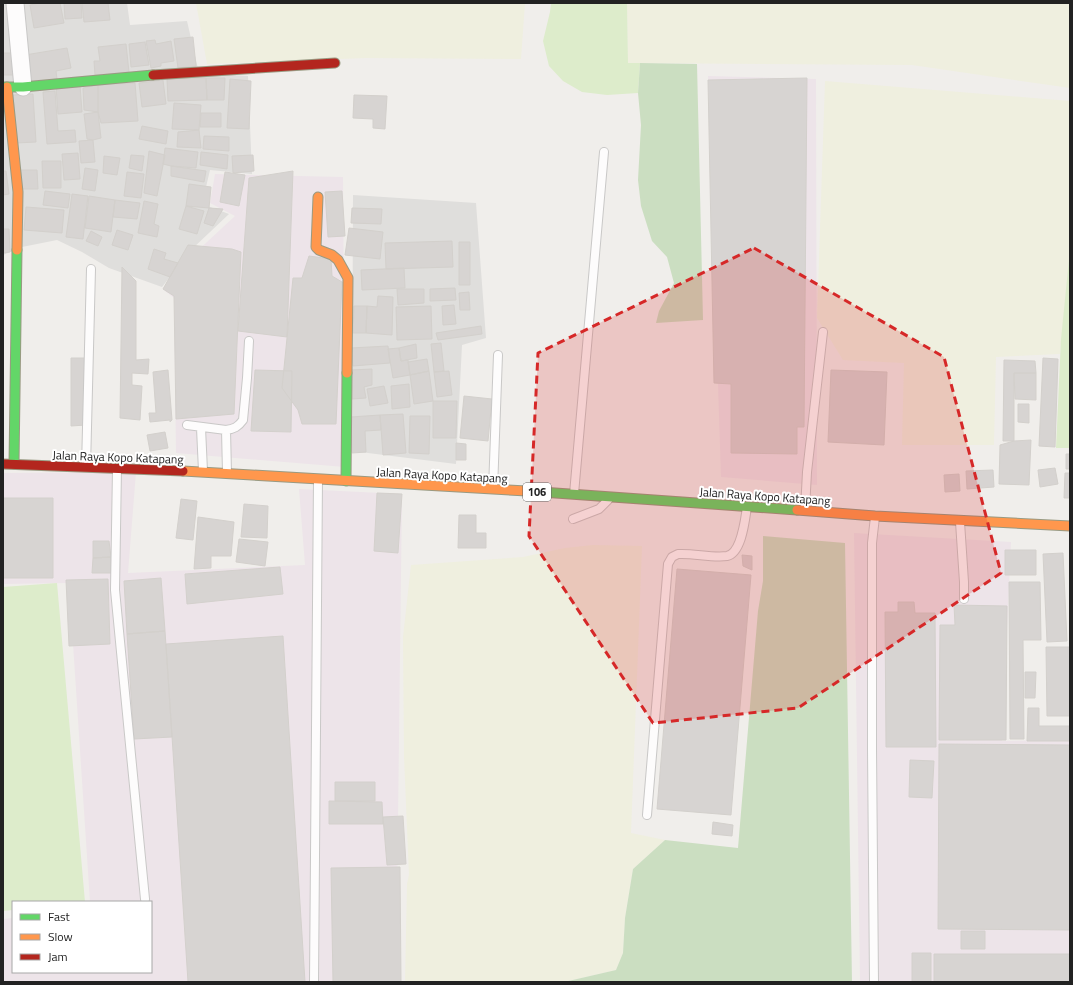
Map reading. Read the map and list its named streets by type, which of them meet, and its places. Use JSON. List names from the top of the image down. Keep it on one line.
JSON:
{"streets":{"main road":["Jalan Raya Kopo Katapang","106"]},"legend":["Fast","Slow","Jam"]}
